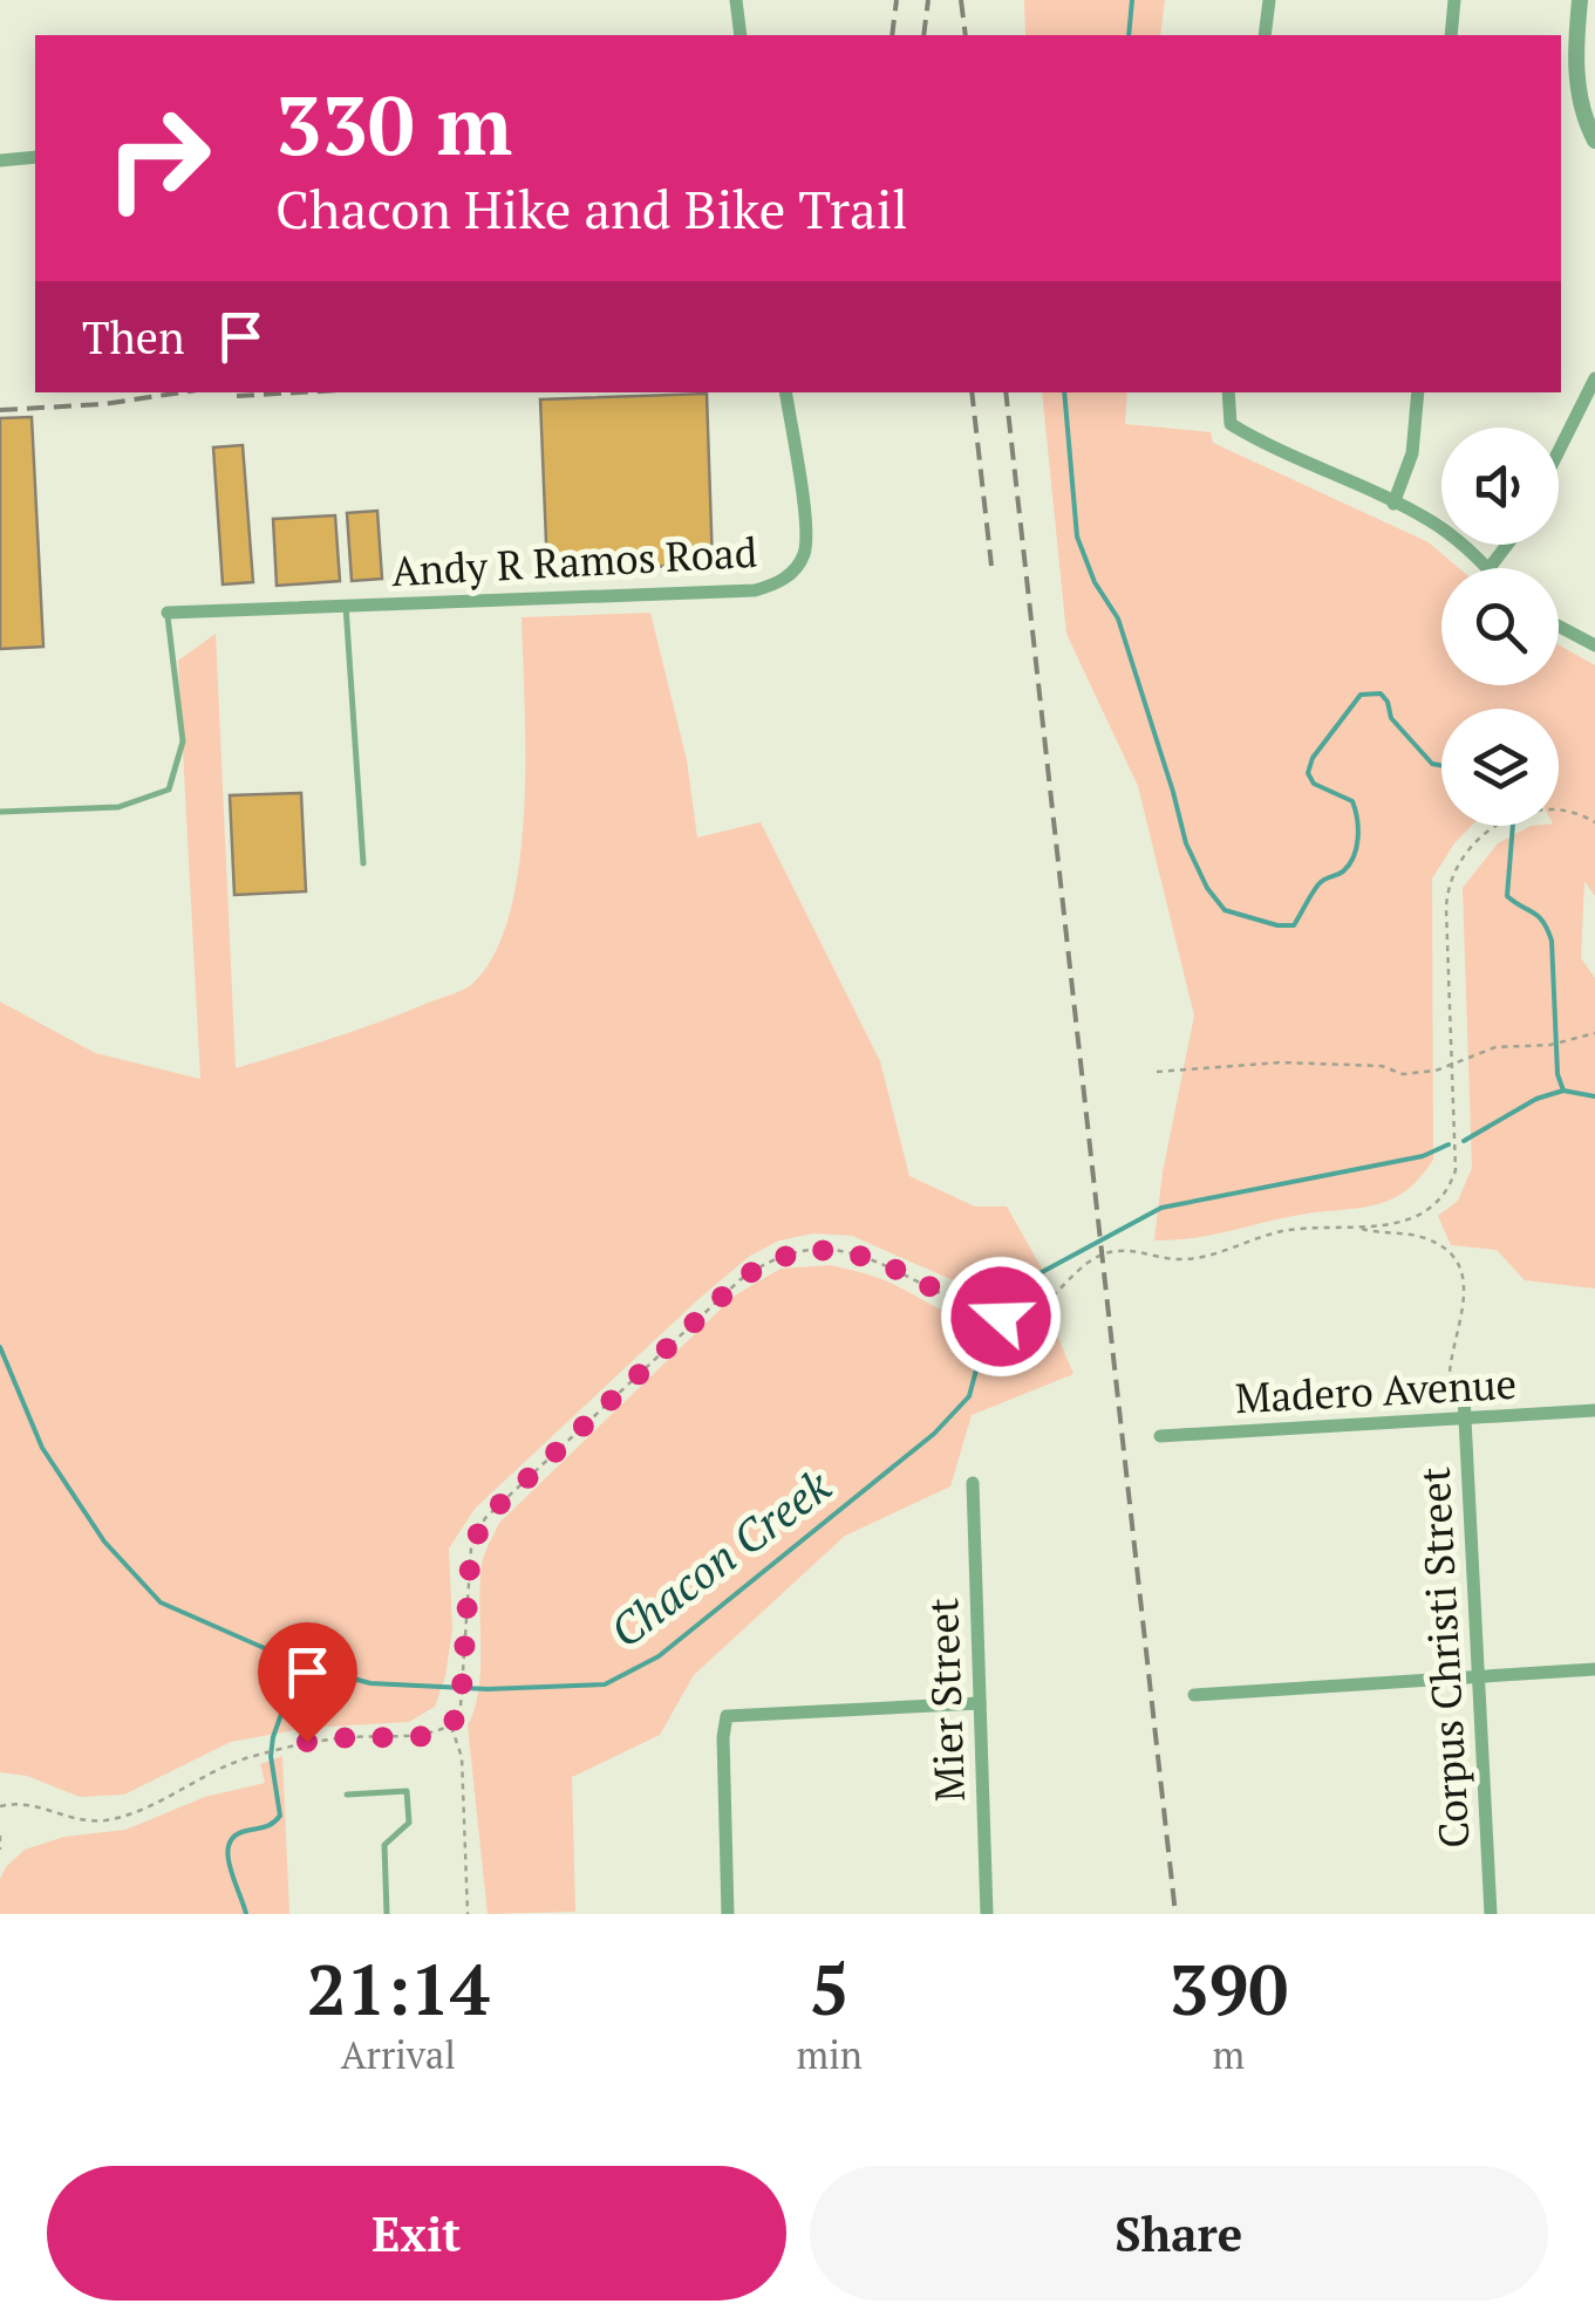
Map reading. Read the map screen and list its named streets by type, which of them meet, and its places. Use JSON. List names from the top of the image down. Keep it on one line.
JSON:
{"streets":{"street":["Andy R Ramos Road","Madero Avenue","Corpus Christi Street","Mier Street"]},"crossings":[["Madero Avenue","Corpus Christi Street"]],"water":["Chacon Creek"],"page":{"turn":["330 m","Chacon Hike and Bike Trail"],"then":"Then","eta":["21:14","Arrival","5","min","390","m"],"buttons":["Exit","Share"]}}
